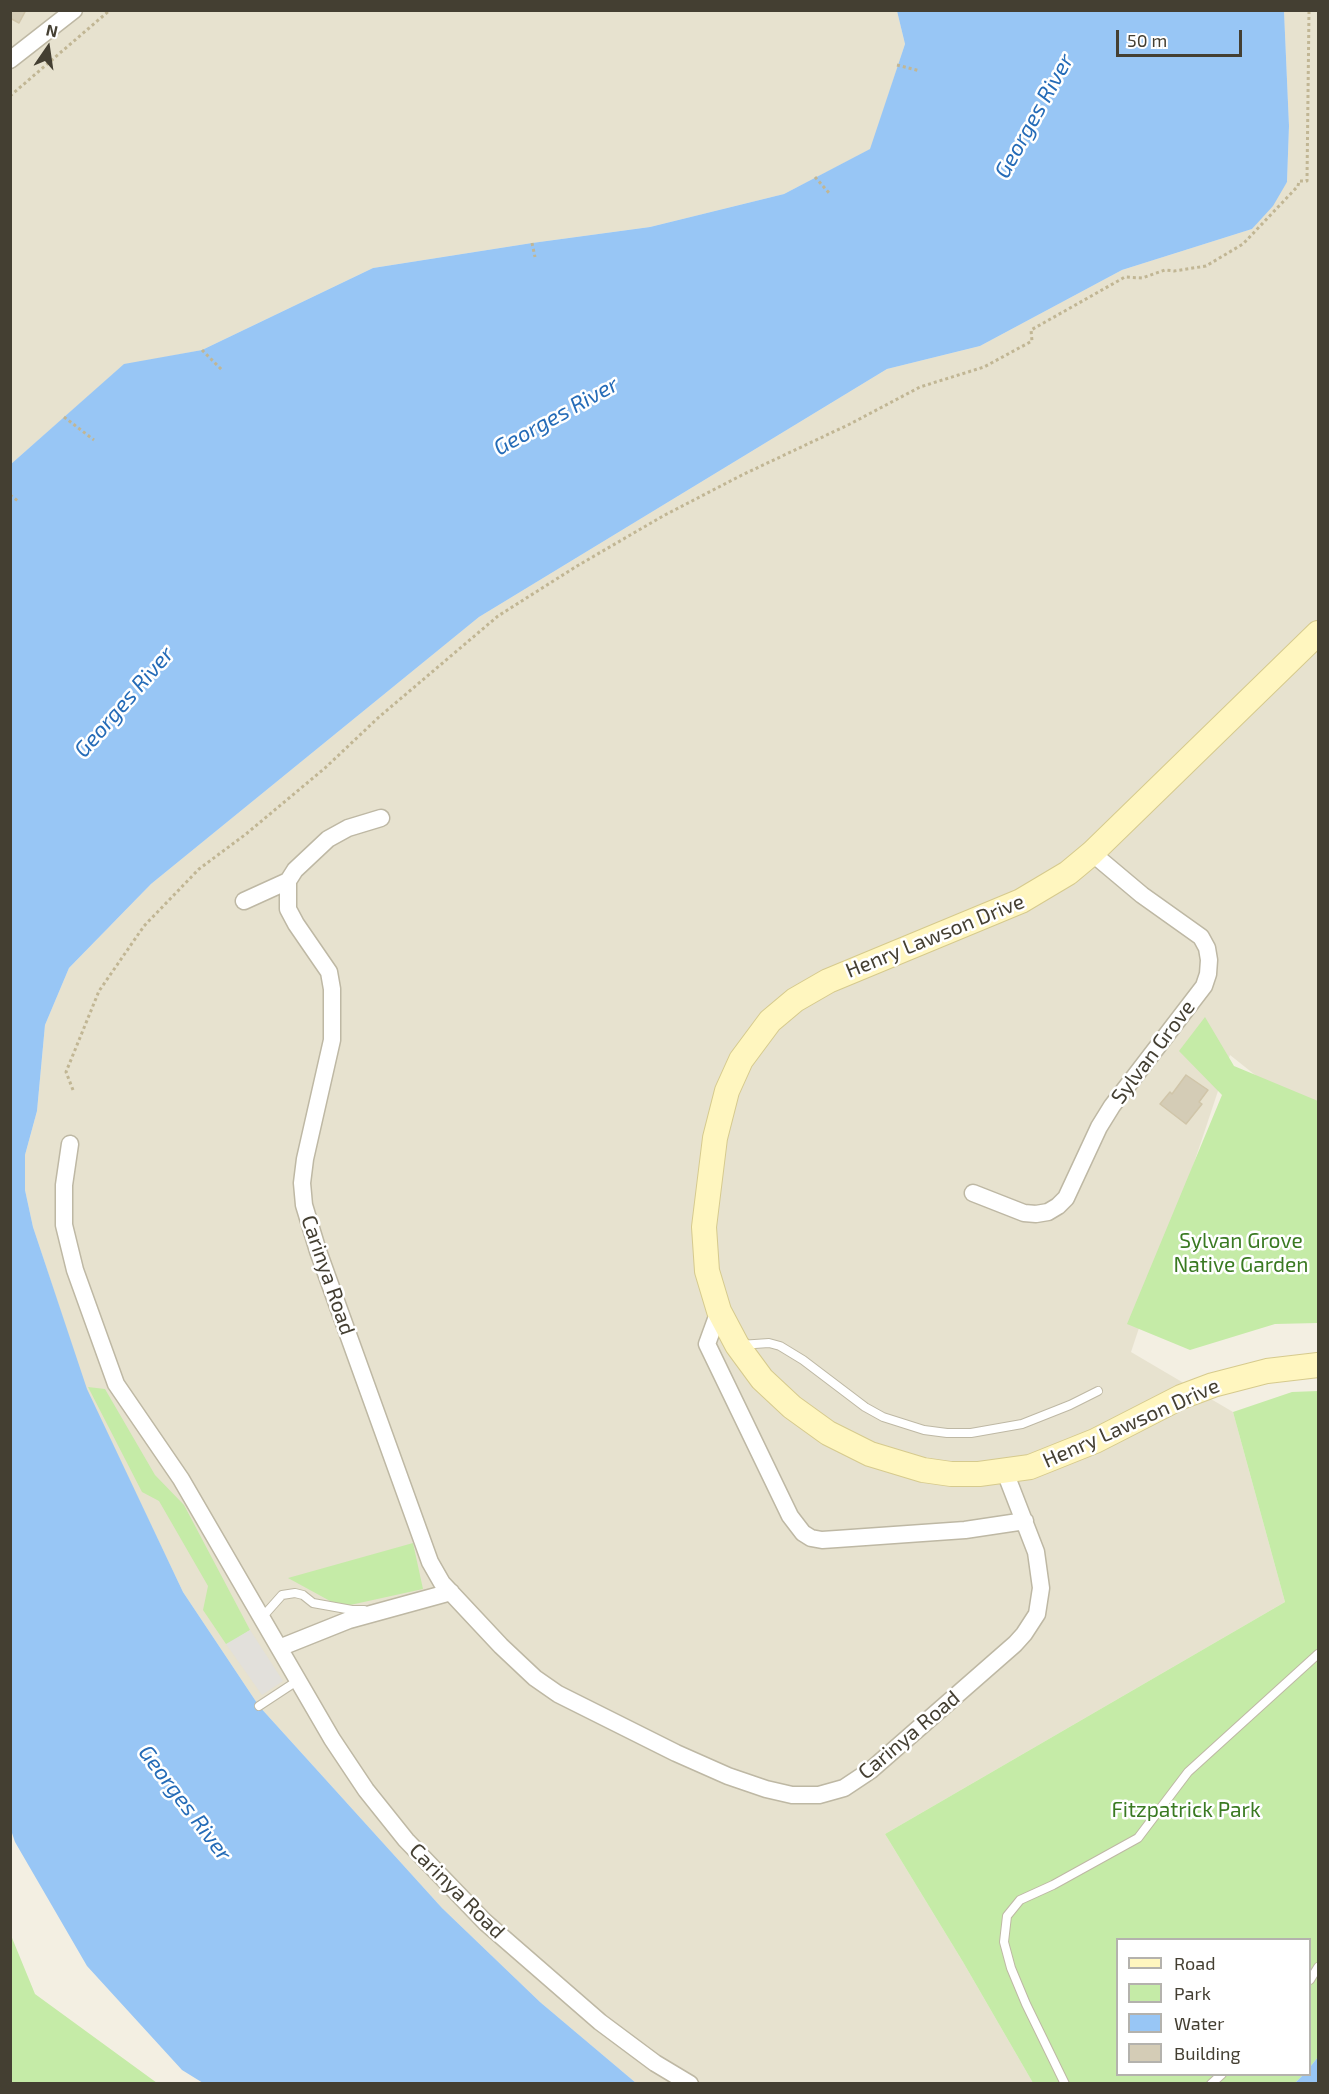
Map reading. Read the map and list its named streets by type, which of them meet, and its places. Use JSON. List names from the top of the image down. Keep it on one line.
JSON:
{"streets":{"main road":["Henry Lawson Drive"],"street":["Sylvan Grove","Carinya Road"]},"crossings":[["Henry Lawson Drive","Sylvan Grove"],["Henry Lawson Drive","Carinya Road"]],"water":["Georges River"],"parks":["Sylvan Grove Native Garden","Fitzpatrick Park"],"legend":["Road","Park","Water","Building"],"scale_bar":"50 m","north":"top"}
